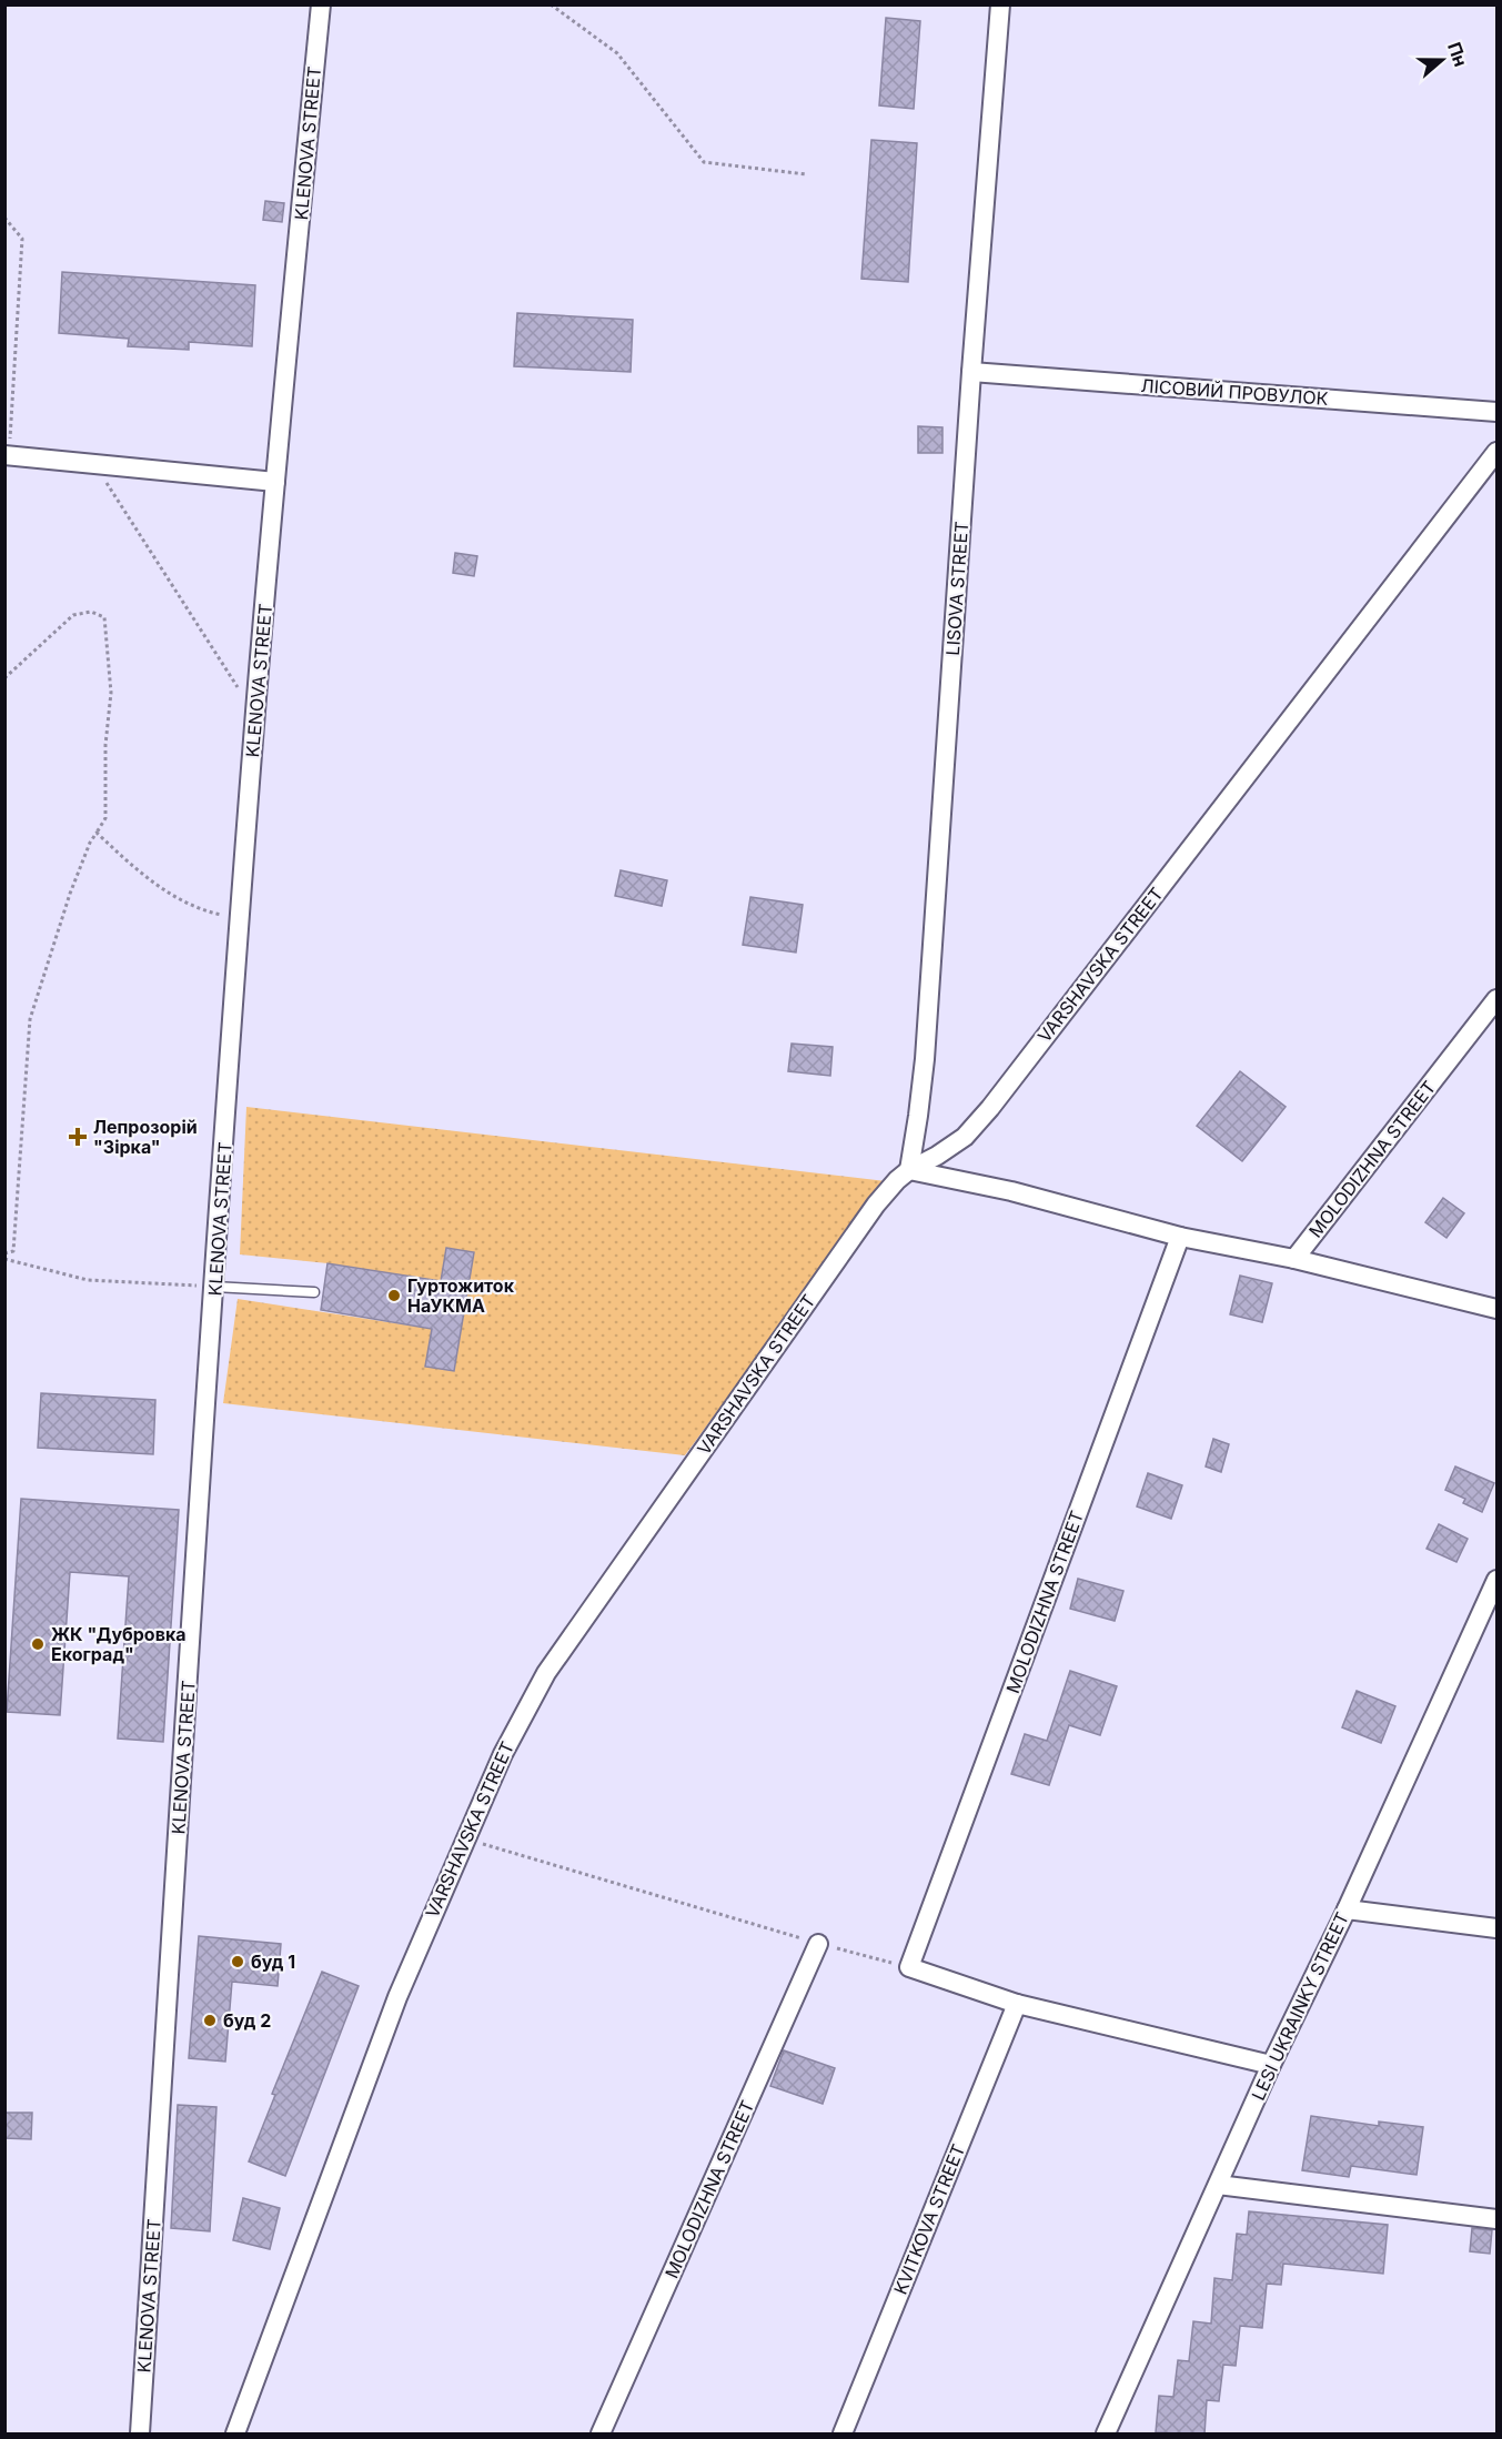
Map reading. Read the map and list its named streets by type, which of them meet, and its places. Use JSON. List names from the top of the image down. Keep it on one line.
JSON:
{"streets":{"street":["KLENOVA STREET","ЛІСОВИЙ ПРОВУЛОК","LISOVA STREET","VARSHAVSKA STREET","MOLODIZHNA STREET","LESI UKRAINKY STREET","KVITKOVA STREET"]},"crossings":[["ЛІСОВИЙ ПРОВУЛОК","LISOVA STREET"],["LISOVA STREET","VARSHAVSKA STREET"]],"places":{"health":["Лепрозорій \"Зірка\""],"other":["Гуртожиток НаУКМА","ЖК \"Дубровка Екоград\"","буд 1","буд 2"]},"north":"right"}
